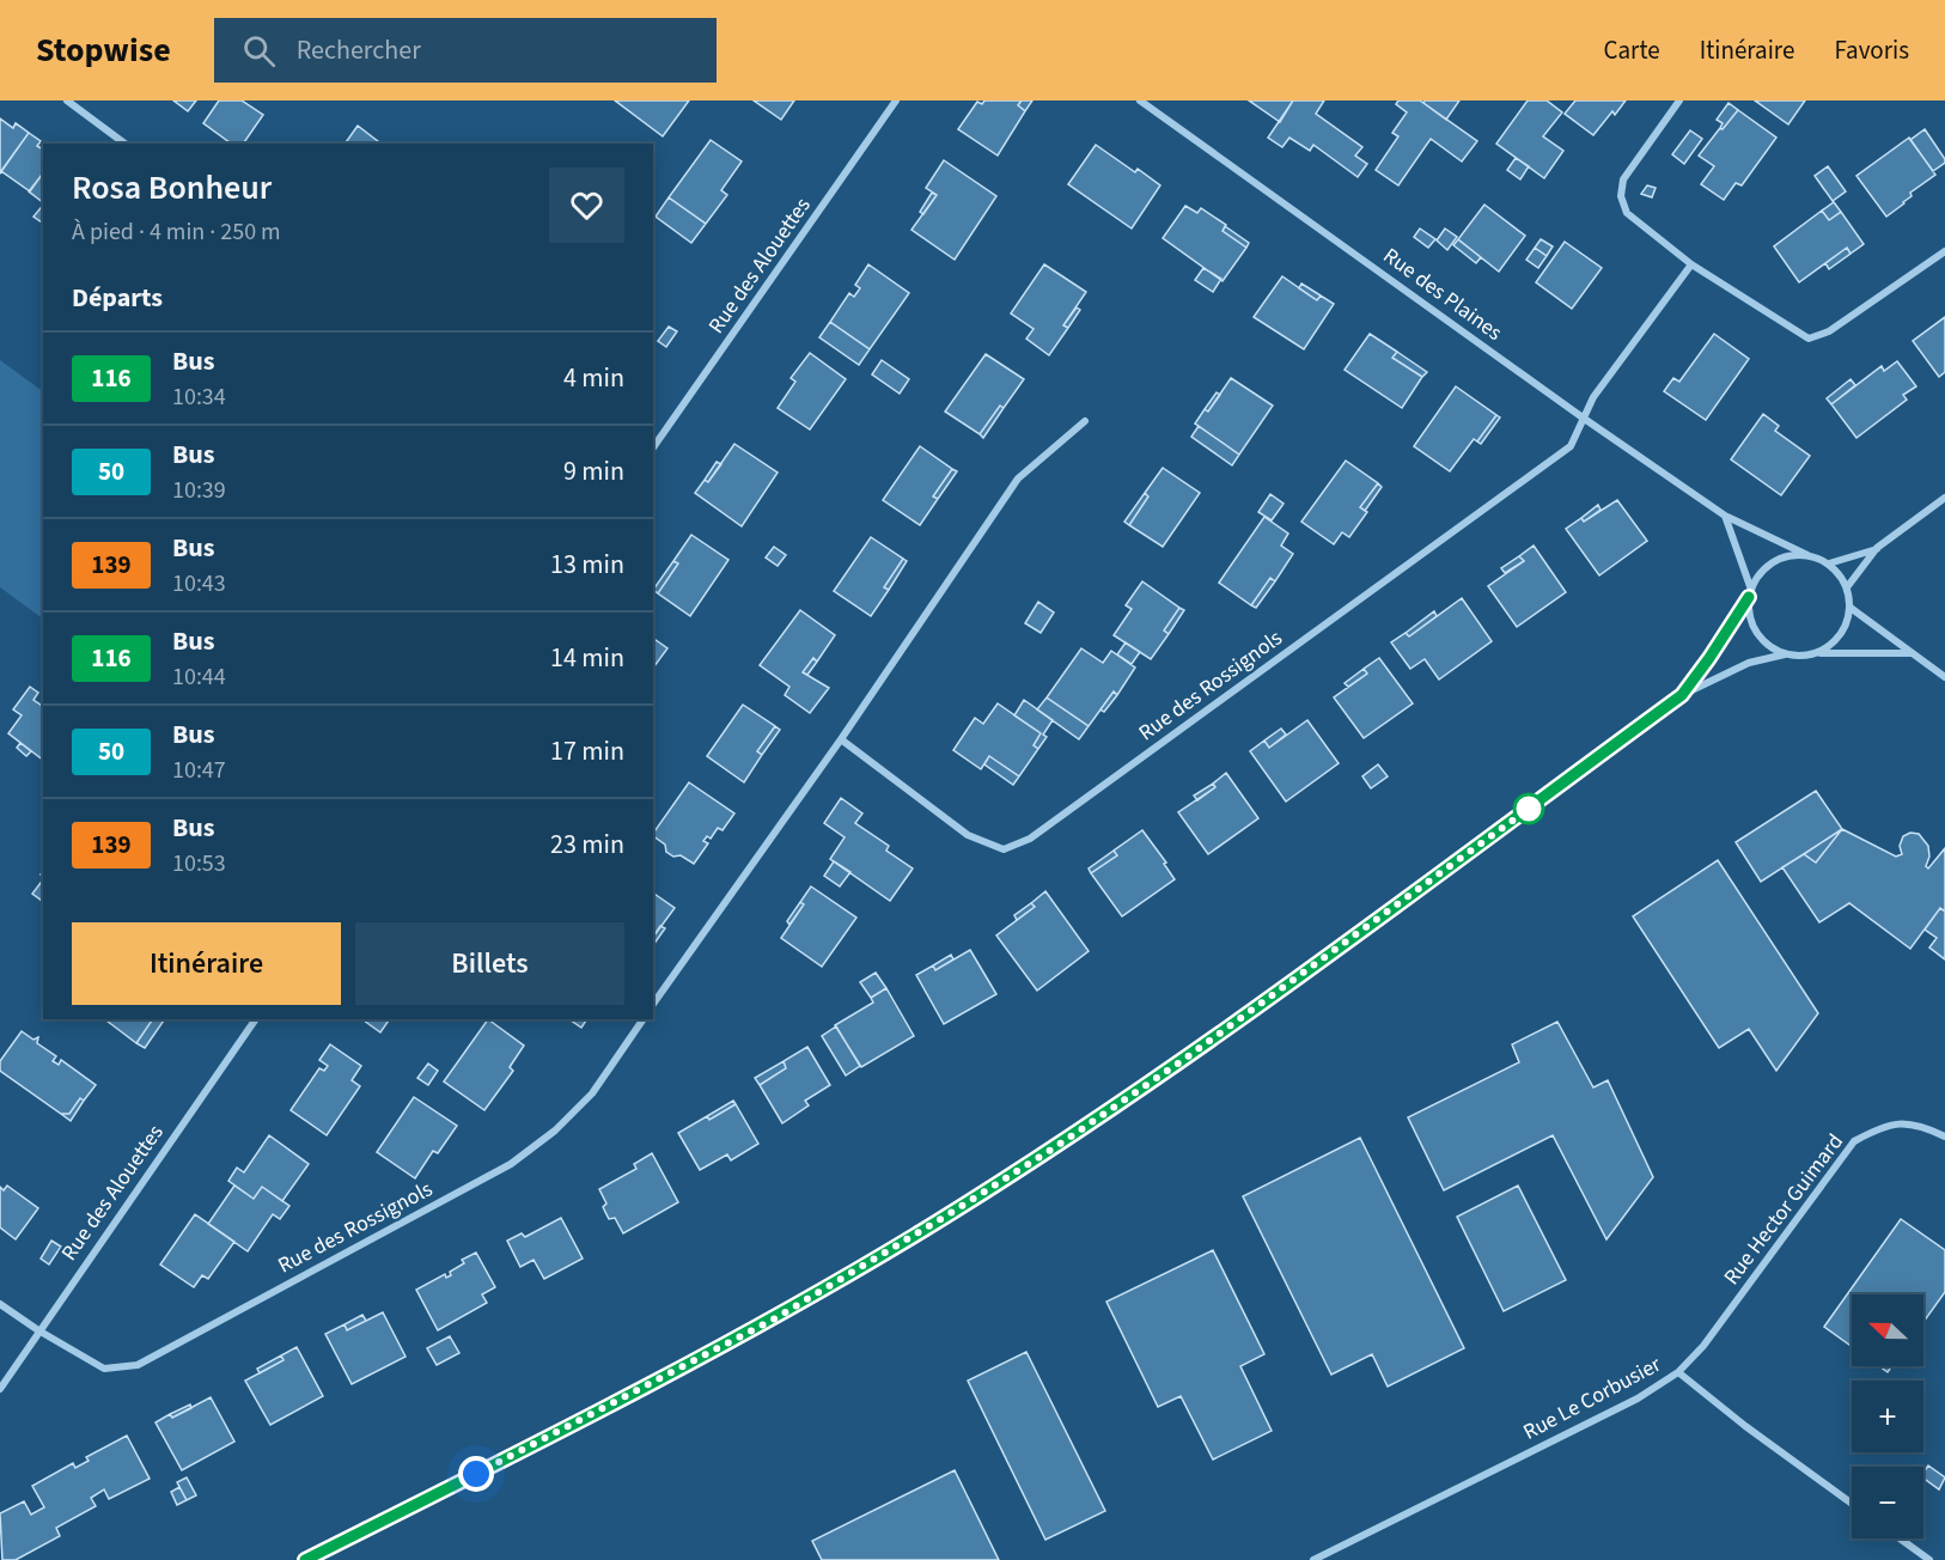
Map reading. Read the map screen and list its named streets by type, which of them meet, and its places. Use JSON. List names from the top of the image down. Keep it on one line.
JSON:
{"streets":{"street":["Rue des Alouettes","Rue des Plaines","Rue des Rossignols","Rue Hector Guimard","Rue Le Corbusier"]},"crossings":[["Rue des Alouettes","Rue des Rossignols"],["Rue des Plaines","Rue des Rossignols"],["Rue Hector Guimard","Rue Le Corbusier"]],"lines":["bus line 116"],"north":"left","page":{"header":"Stopwise","search":"Rechercher","nav":["Carte","Itinéraire","Favoris"],"heading":[["Rosa Bonheur","À pied · 4 min · 250 m"],"Départs"],"list":[{"mark":"116","name":"Bus","note":"10:34","value":"4 min"},{"mark":"50","name":"Bus","note":"10:39","value":"9 min"},{"mark":"139","name":"Bus","note":"10:43","value":"13 min"},{"mark":"116","name":"Bus","note":"10:44","value":"14 min"},{"mark":"50","name":"Bus","note":"10:47","value":"17 min"},{"mark":"139","name":"Bus","note":"10:53","value":"23 min"}],"buttons":["Itinéraire","Billets"],"map_buttons":["+","−"]}}
